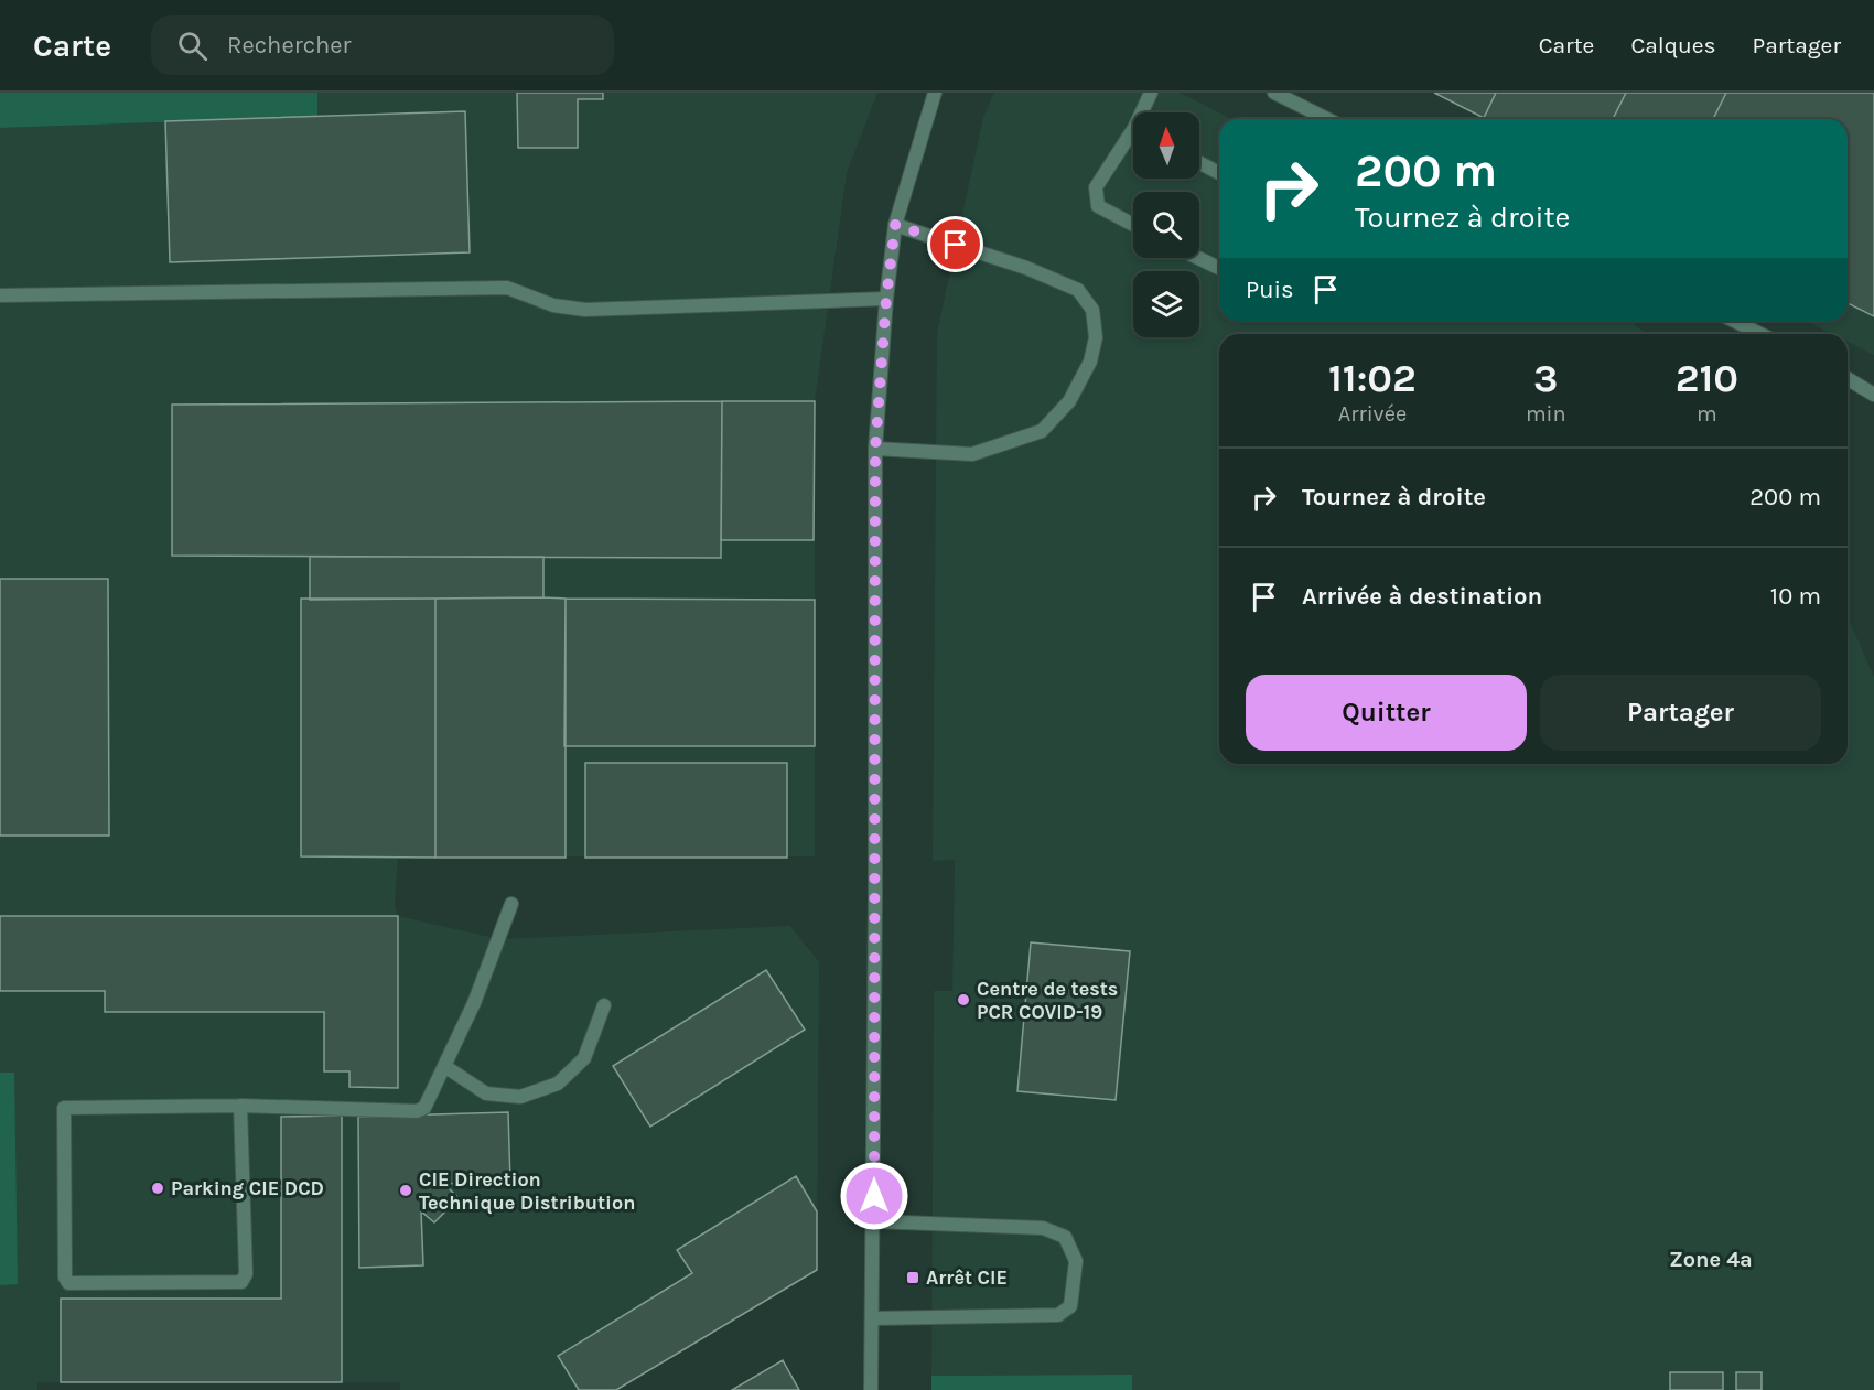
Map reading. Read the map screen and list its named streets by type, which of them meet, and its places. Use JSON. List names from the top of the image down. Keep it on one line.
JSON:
{"districts":["Zone 4a"],"places":{"other":["Centre de tests PCR COVID-19","Parking CIE DCD","CIE Direction Technique Distribution"],"transit":["Arrêt CIE"]},"north":"top","page":{"header":"Carte","search":"Rechercher","nav":["Carte","Calques","Partager"],"turn":["200 m","Tournez à droite"],"then":"Puis","eta":["11:02","Arrivée","3","min","210","m"],"list":[{"name":"Tournez à droite","value":"200 m"},{"name":"Arrivée à destination","value":"10 m"}],"buttons":["Quitter","Partager"]}}
